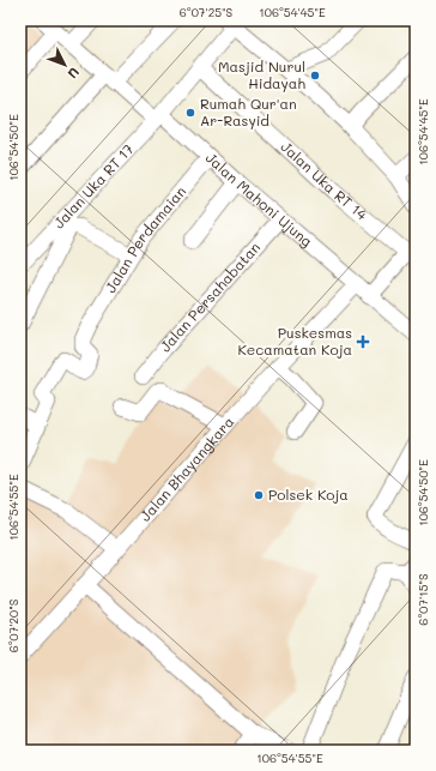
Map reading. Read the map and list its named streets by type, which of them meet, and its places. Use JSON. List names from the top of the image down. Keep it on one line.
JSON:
{"streets":{"street":["Jalan Uka RT 14","Jalan Uka RT 17","Jalan Mahoni Ujung","Jalan Perdamaian","Jalan Persahabatan","Jalan Bhayangkara"]},"crossings":[["Jalan Uka RT 14","Jalan Uka RT 17"],["Jalan Uka RT 14","Jalan Mahoni Ujung"],["Jalan Uka RT 17","Jalan Mahoni Ujung"],["Jalan Mahoni Ujung","Jalan Perdamaian"],["Jalan Mahoni Ujung","Jalan Persahabatan"],["Jalan Mahoni Ujung","Jalan Bhayangkara"]],"places":{"other":["Masjid Nurul Hidayah","Rumah Qur'an Ar-Rasyid","Polsek Koja"],"health":["Puskesmas Kecamatan Koja"]},"north":"bottom right","coordinates":["6°07'25\"S","106°54'45\"E","106°54'50\"E","106°54'55\"E","6°07'15\"S","6°07'20\"S"]}
